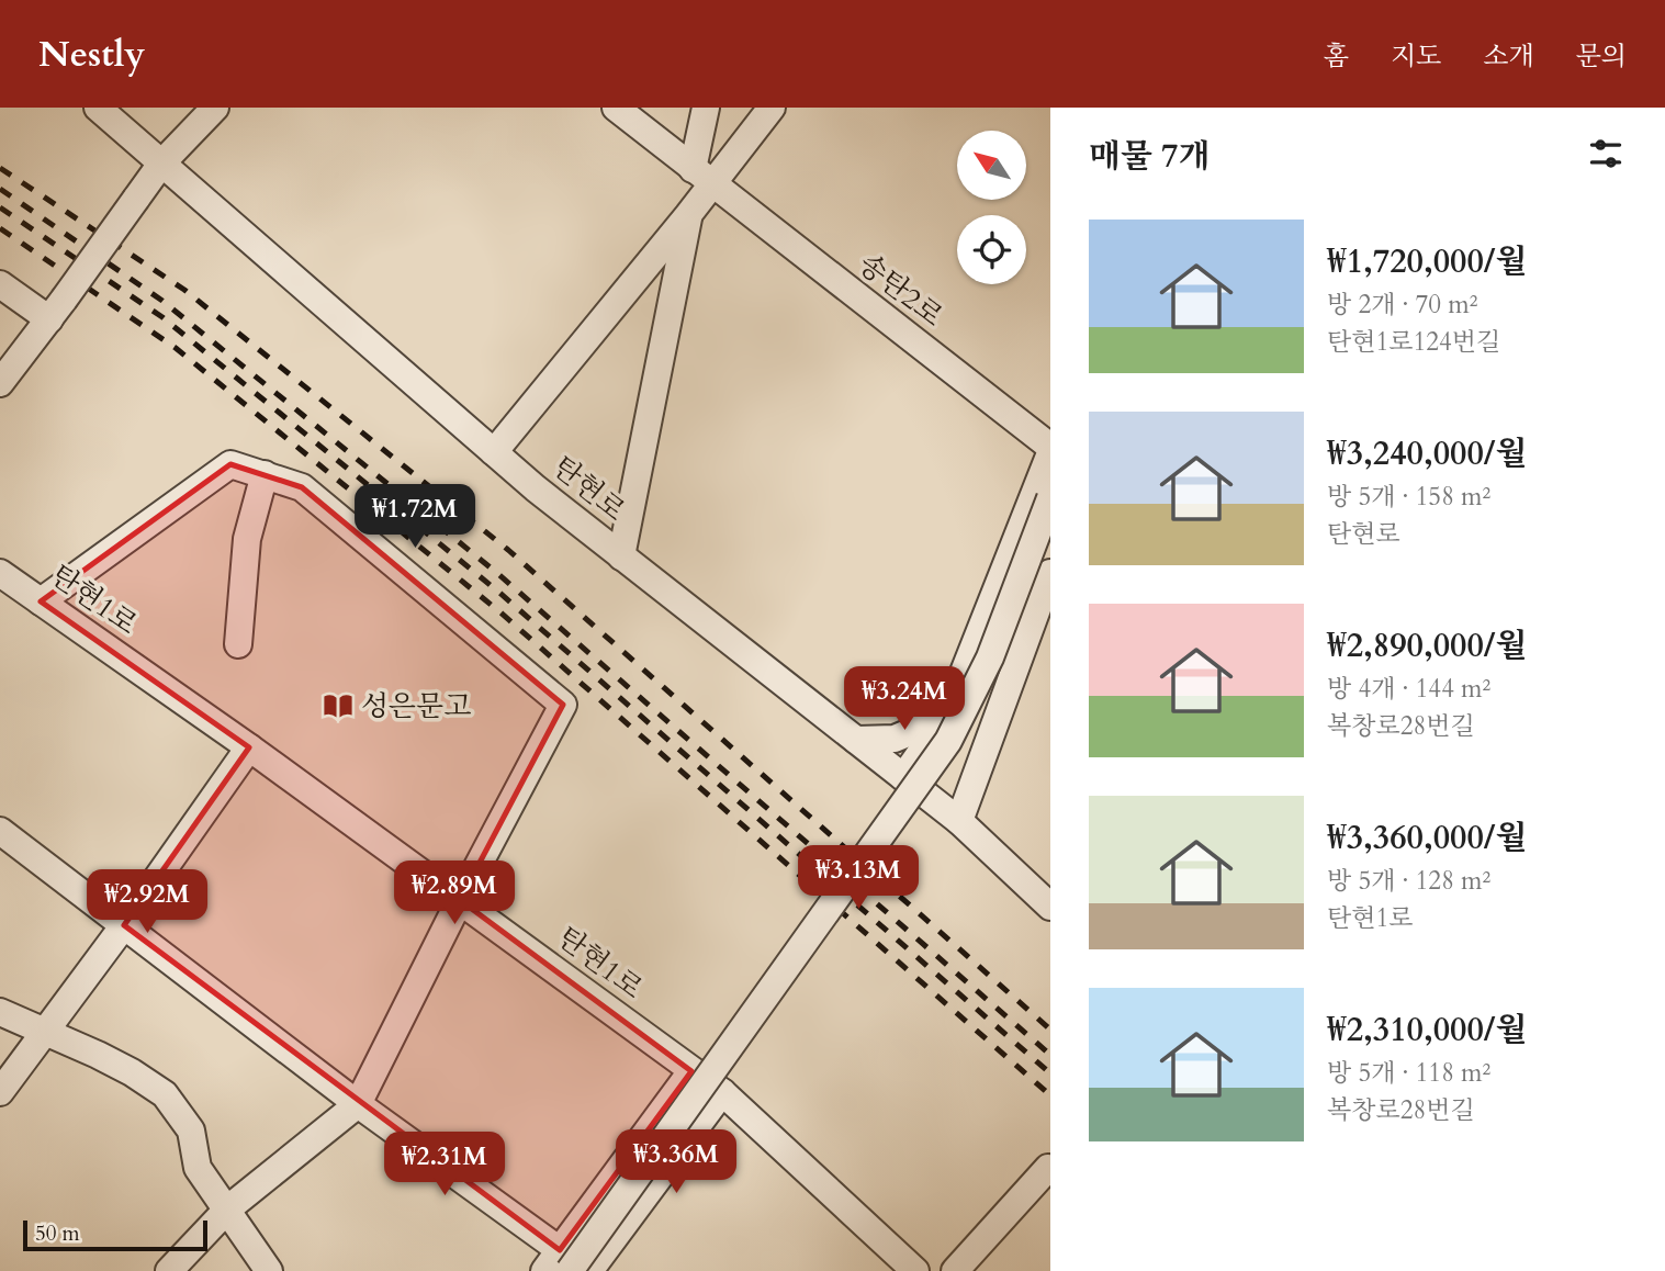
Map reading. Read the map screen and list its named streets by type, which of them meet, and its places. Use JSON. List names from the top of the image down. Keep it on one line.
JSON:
{"streets":{"street":["송탄2로","탄현로","탄현1로"]},"places":{"library":["성은문고"]},"scale_bar":"50 m","north":"top left","page":{"header":"Nestly","nav":["홈","지도","소개","문의"],"heading":"매물 7개","list":[{"name":"₩1,720,000/월","note":"방 2개 · 70 m² · 탄현1로124번길"},{"name":"₩3,240,000/월","note":"방 5개 · 158 m² · 탄현로"},{"name":"₩2,890,000/월","note":"방 4개 · 144 m² · 복창로28번길"},{"name":"₩3,360,000/월","note":"방 5개 · 128 m² · 탄현1로"},{"name":"₩2,310,000/월","note":"방 5개 · 118 m² · 복창로28번길"}],"price":["₩1.72M","₩3.24M","₩3.13M","₩2.89M","₩2.92M","₩3.36M","₩2.31M"],"scale":"50 m"}}
